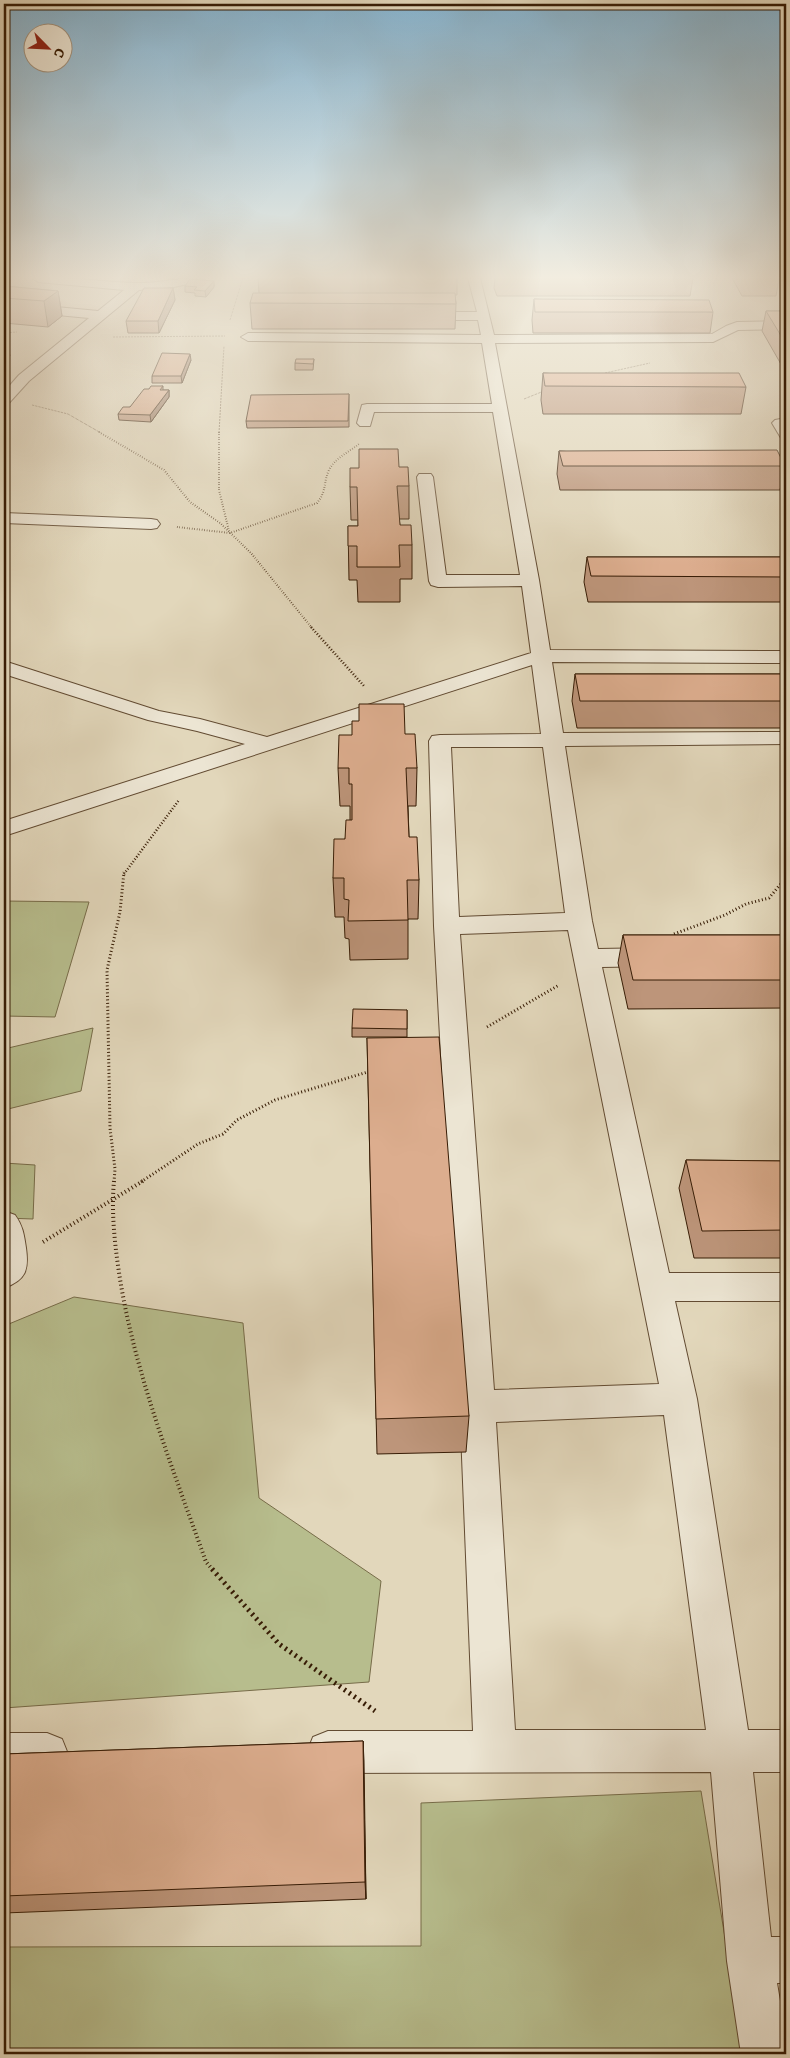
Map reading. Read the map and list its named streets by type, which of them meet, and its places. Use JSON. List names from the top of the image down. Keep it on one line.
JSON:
{"north":"bottom right"}
